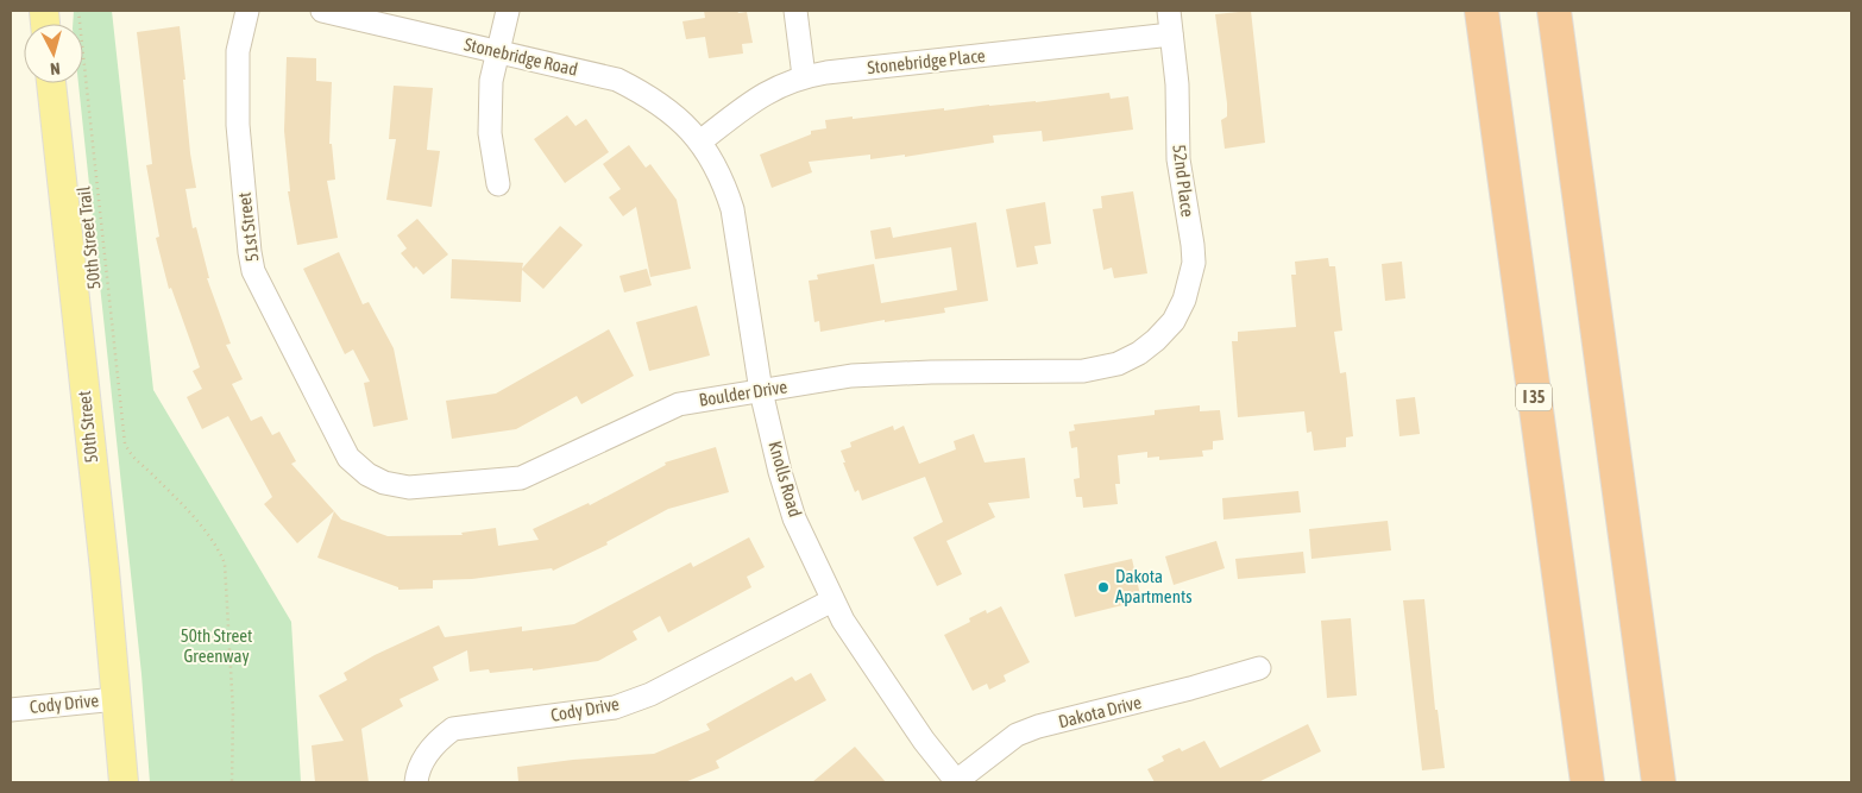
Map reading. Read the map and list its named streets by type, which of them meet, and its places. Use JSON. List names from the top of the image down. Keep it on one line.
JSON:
{"streets":{"highway":["I 35"],"main road":["50th Street"],"street":["Stonebridge Road","Stonebridge Place","52nd Place","51st Street","Boulder Drive","Knolls Road","Cody Drive","Dakota Drive"],"path":["50th Street Trail"]},"crossings":[["Stonebridge Road","Stonebridge Place"],["Stonebridge Road","Knolls Road"],["Stonebridge Place","52nd Place"],["Stonebridge Place","Knolls Road"],["52nd Place","Boulder Drive"],["51st Street","Boulder Drive"],["Boulder Drive","Knolls Road"],["50th Street","Cody Drive"],["Knolls Road","Cody Drive"],["Knolls Road","Dakota Drive"]],"parks":["50th Street Greenway"],"places":["Dakota Apartments"],"north":"bottom"}
